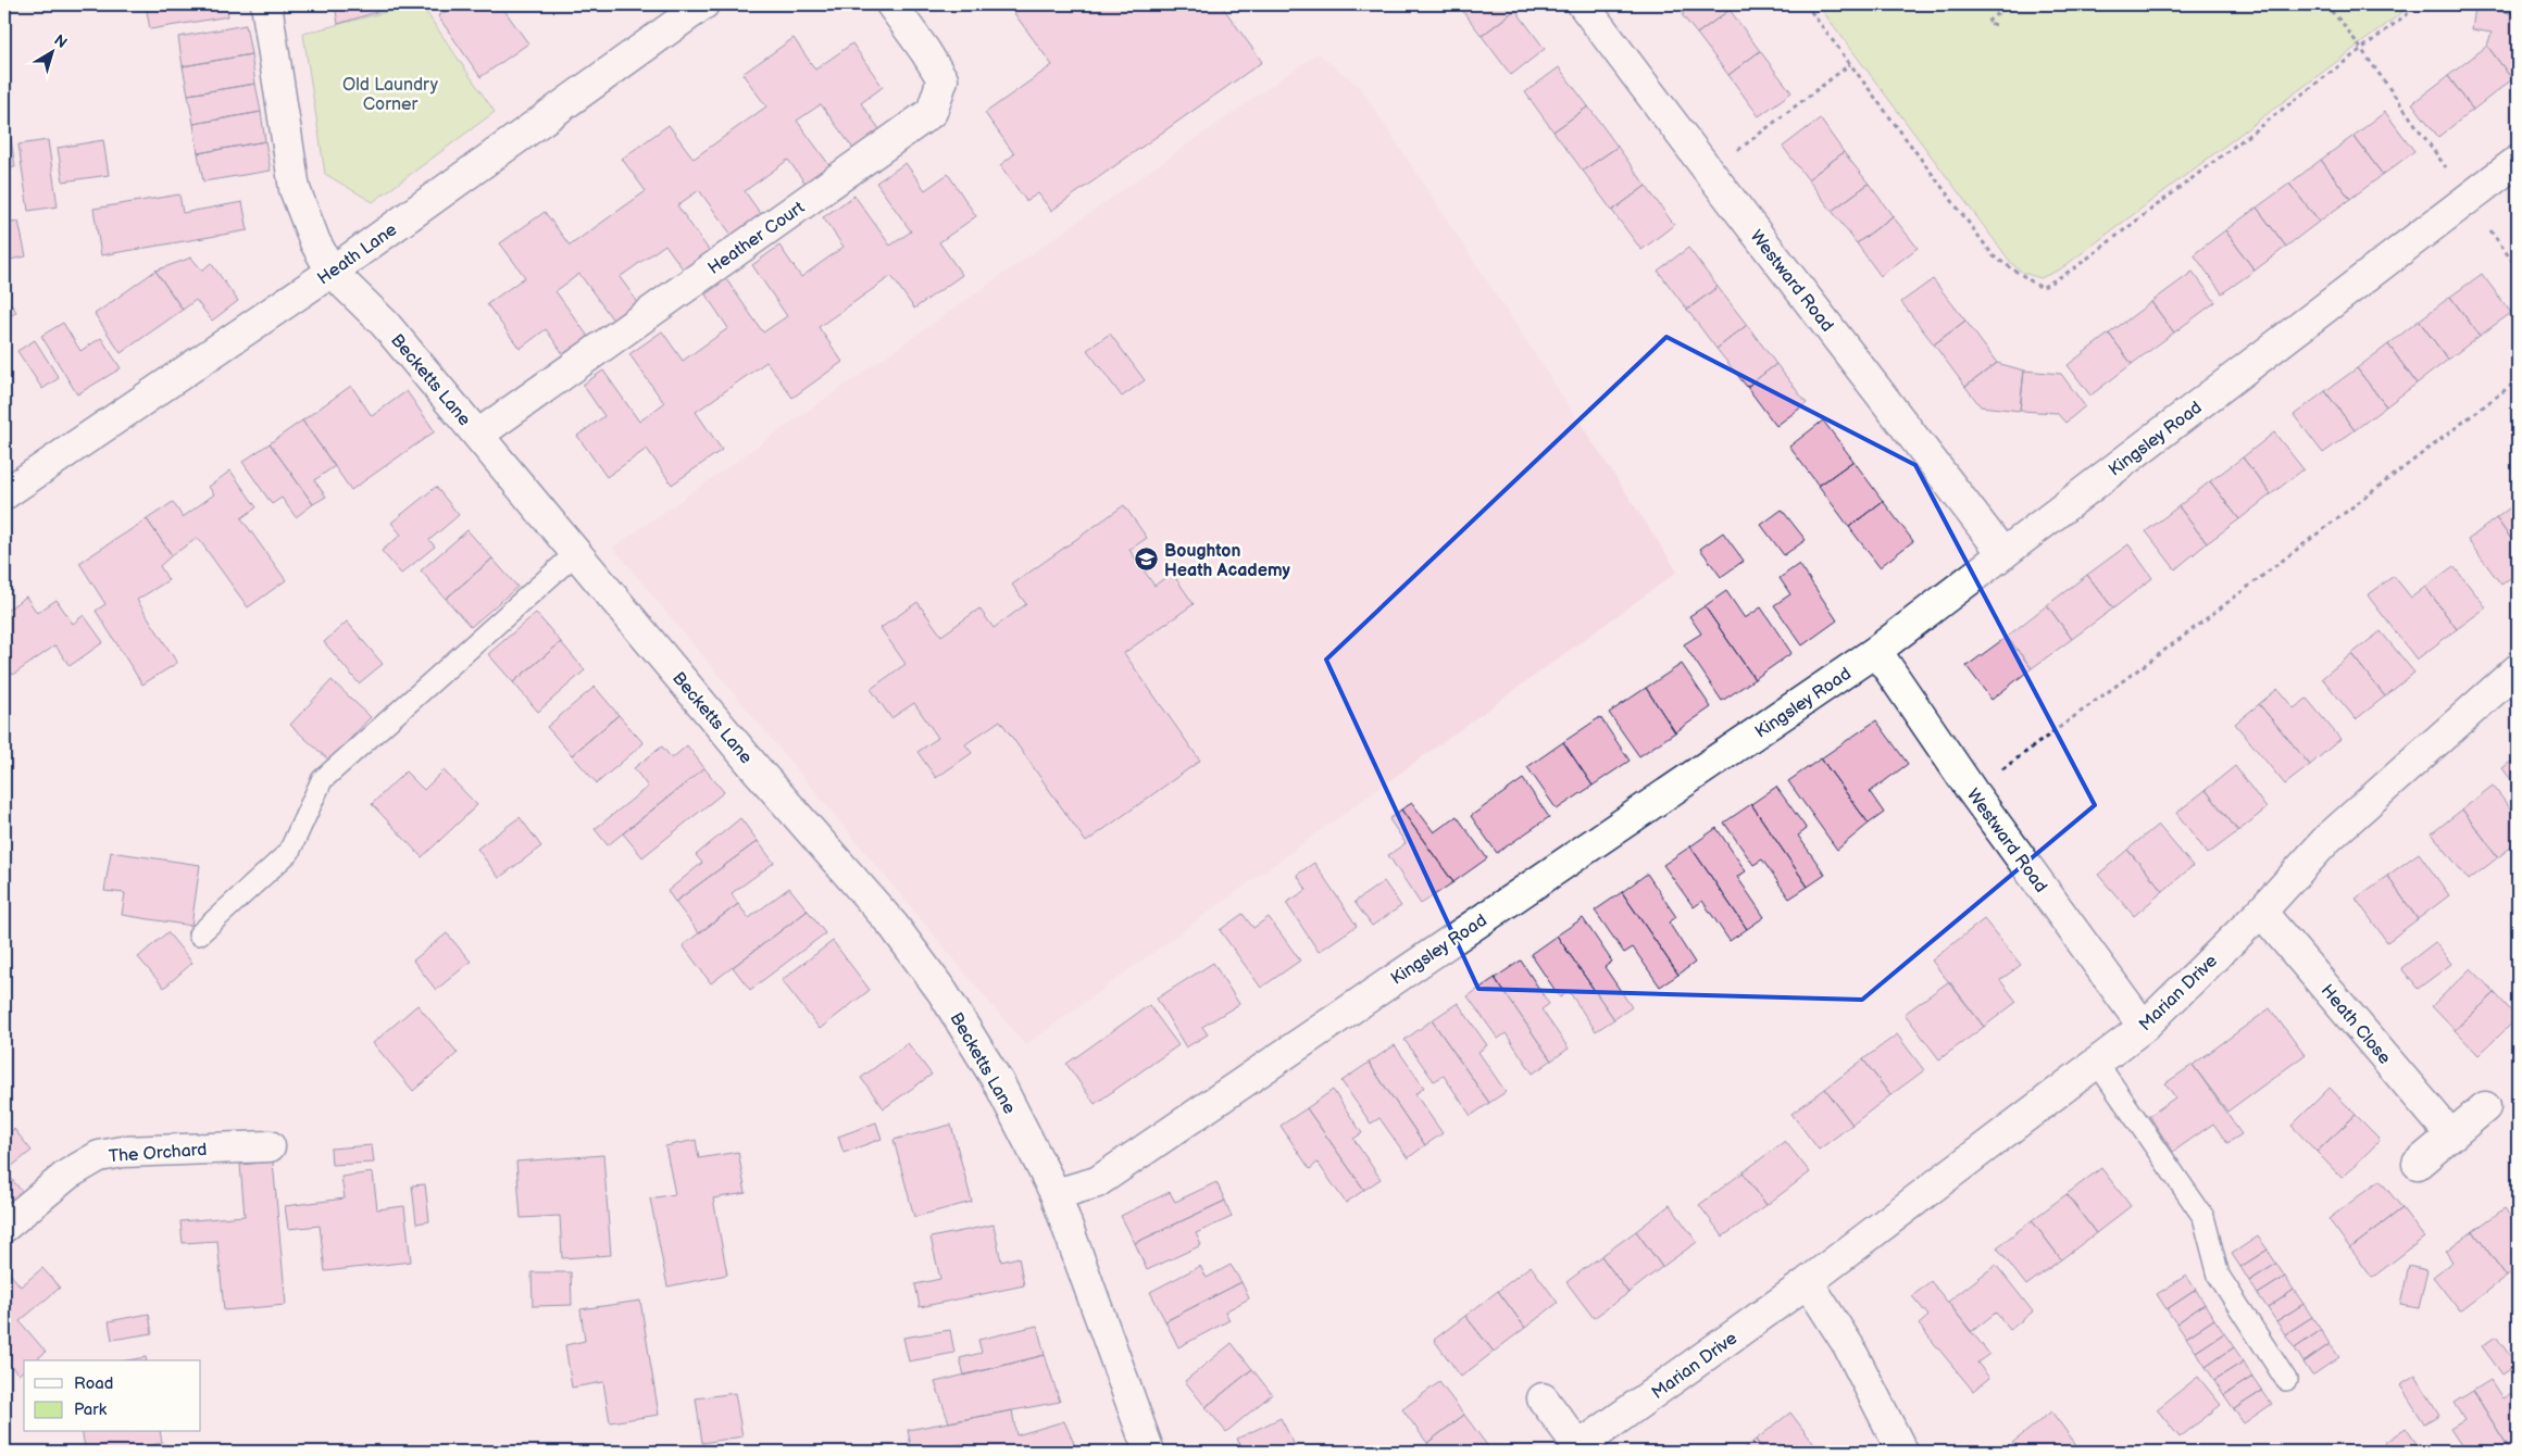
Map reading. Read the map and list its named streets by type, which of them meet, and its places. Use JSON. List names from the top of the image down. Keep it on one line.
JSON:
{"streets":{"street":["Heather Court","Heath Lane","Westward Road","Becketts Lane","Kingsley Road","Marian Drive","Heath Close","The Orchard"]},"crossings":[["Heather Court","Becketts Lane"],["Heath Lane","Becketts Lane"],["Westward Road","Kingsley Road"],["Westward Road","Marian Drive"],["Becketts Lane","Kingsley Road"],["Marian Drive","Heath Close"]],"parks":["Old Laundry Corner"],"places":{"school or university":["Boughton Heath Academy"]},"legend":["Road","Park"],"north":"top right"}
